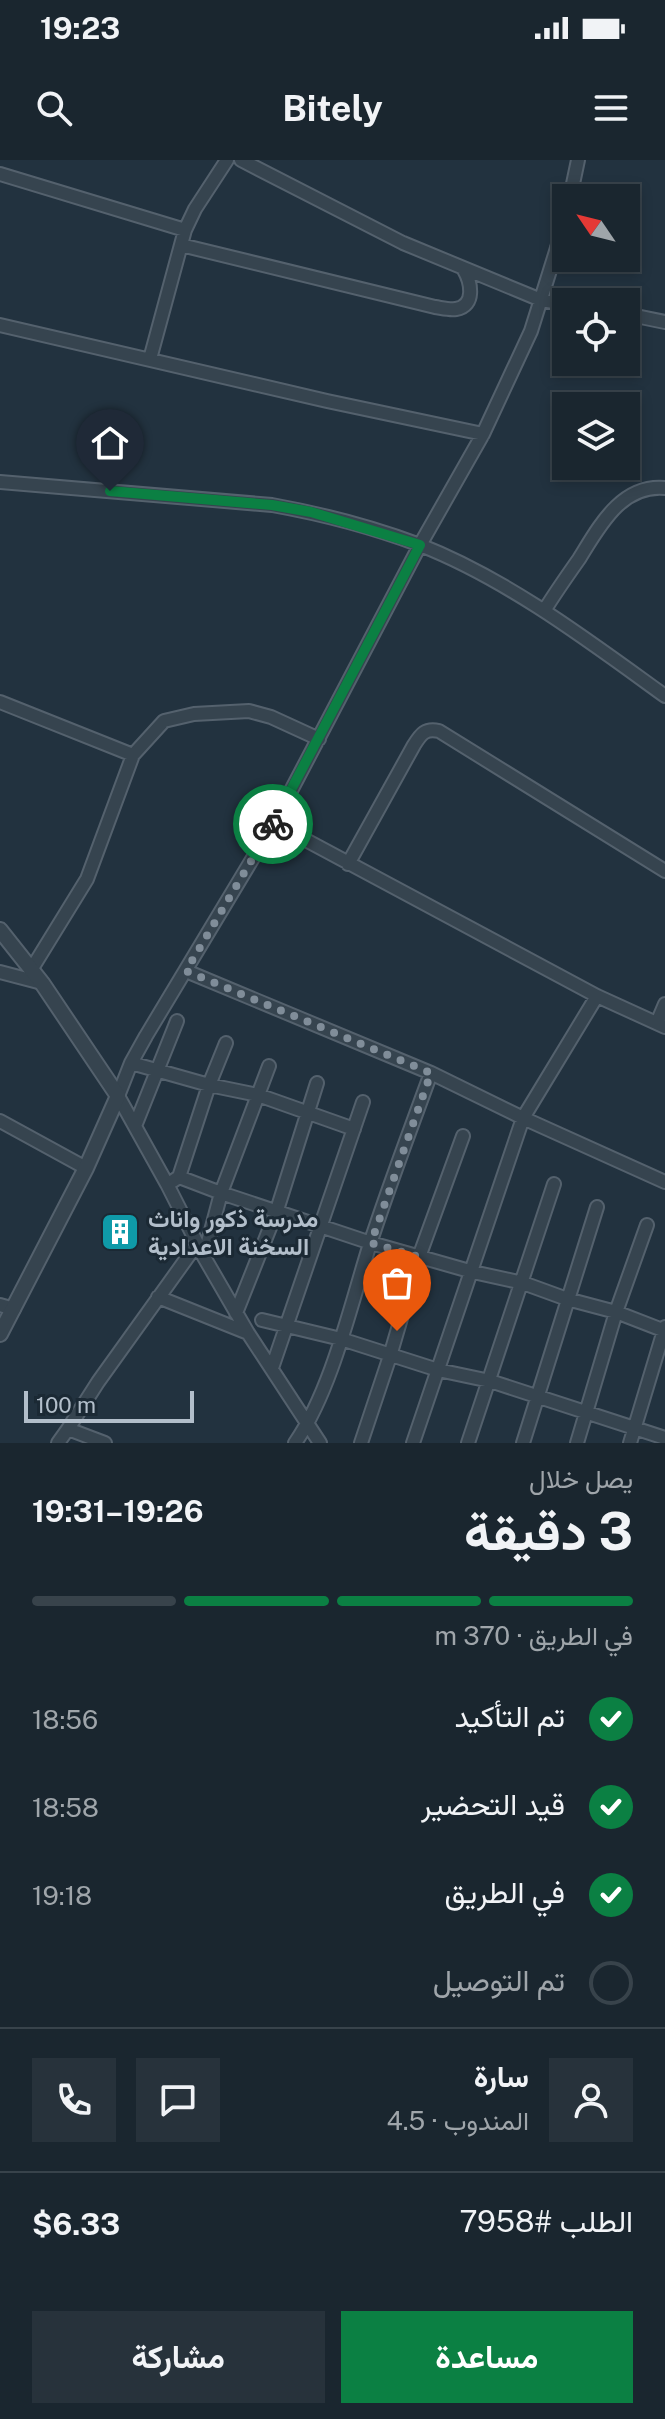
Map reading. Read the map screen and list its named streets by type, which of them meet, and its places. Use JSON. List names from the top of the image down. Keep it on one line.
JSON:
{"places":{"building":["مدرسة ذكور واناث السخنة الاعدادية"]},"scale_bar":"100 m","north":"top left","page":{"status":"19:23","header":"Bitely","scale":"100 m","heading":["3 دقيقة","يصل خلال","19:26–19:31"],"panel":["سارة","المندوب · 4.5","الطلب #7958","$6.33"],"bar":"في الطريق · 370 m","list":[["تم التأكيد","18:56"],["قيد التحضير","18:58"],["في الطريق","19:18"],"تم التوصيل"],"buttons":["مساعدة","مشاركة"]}}
